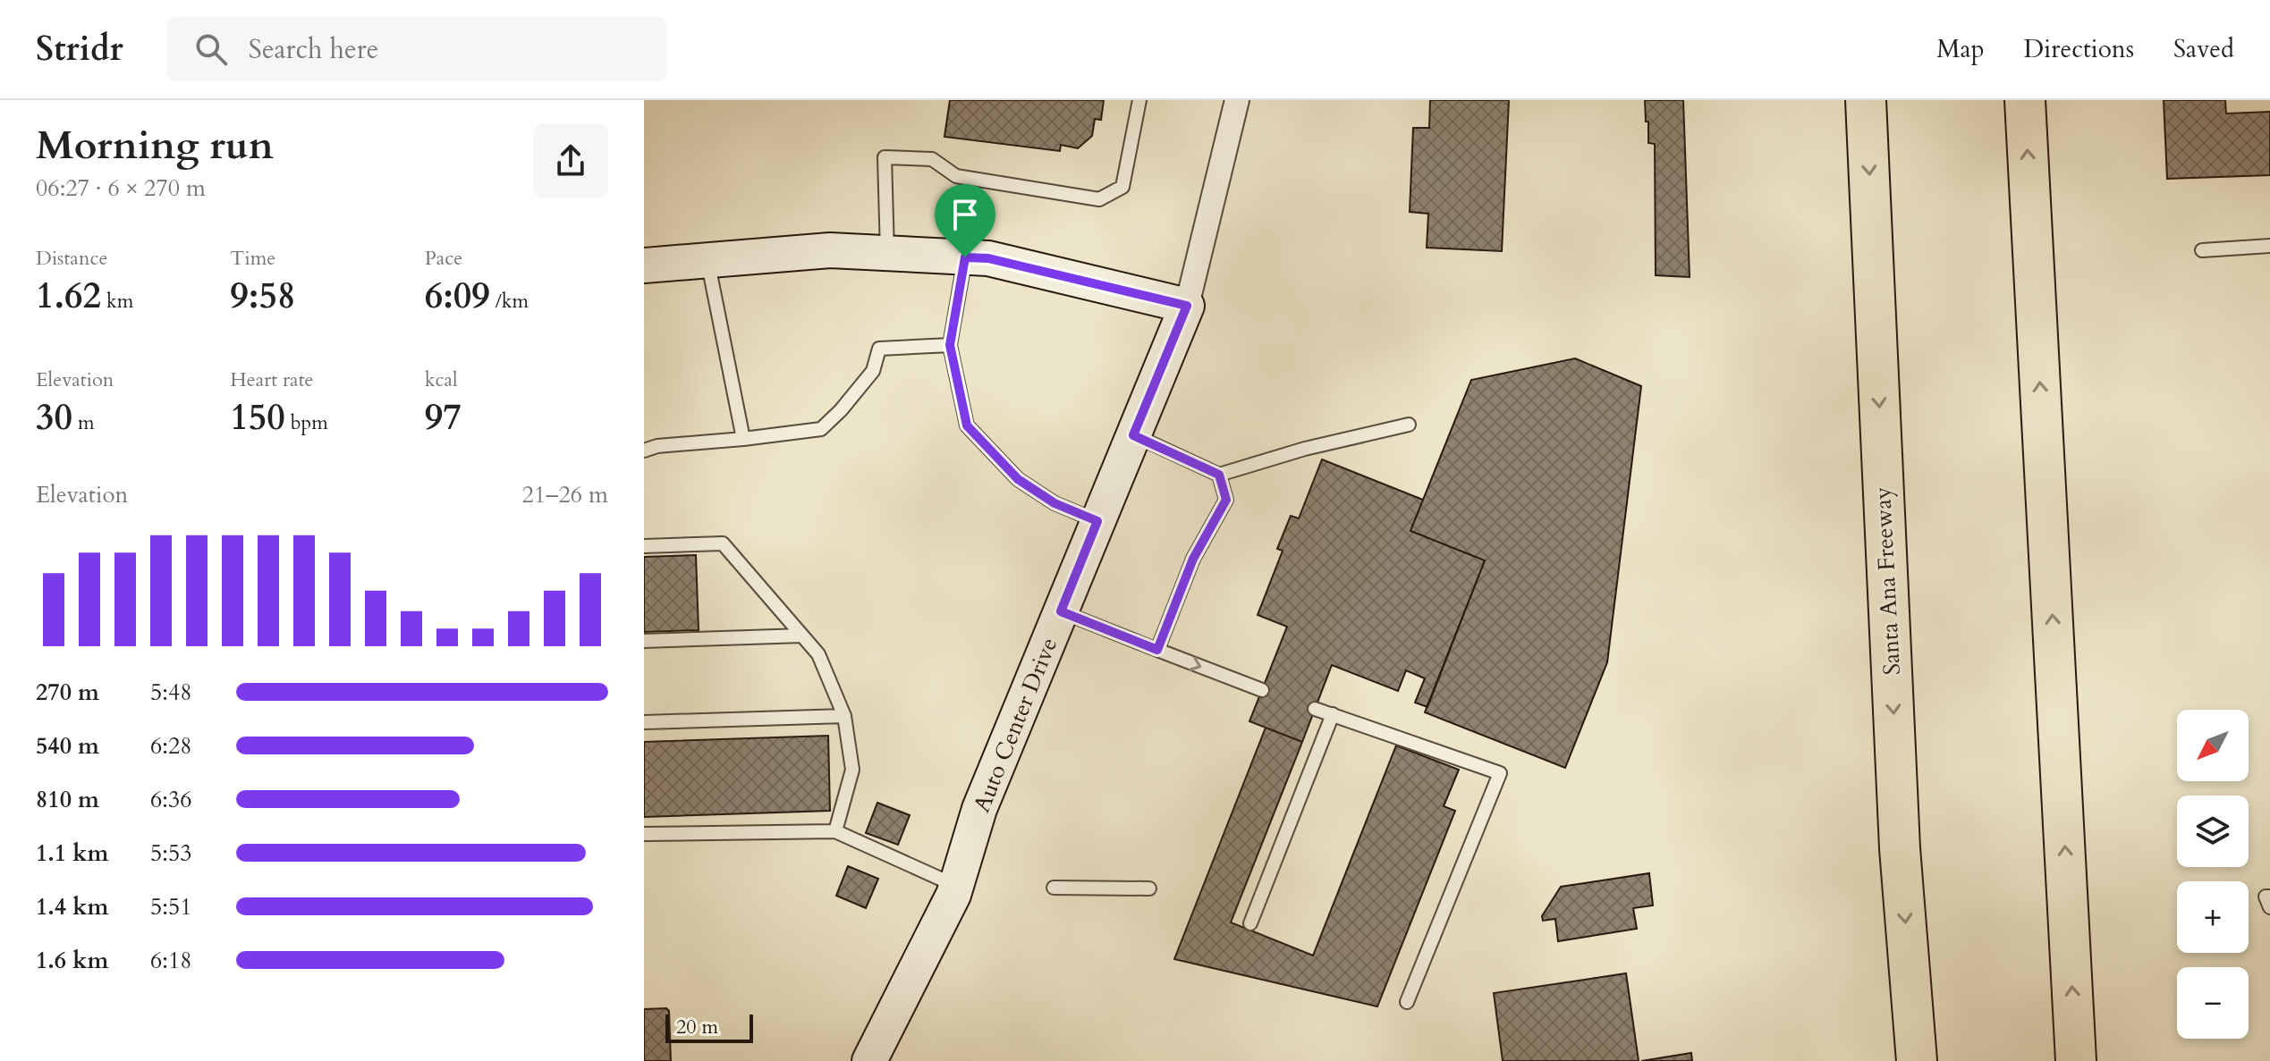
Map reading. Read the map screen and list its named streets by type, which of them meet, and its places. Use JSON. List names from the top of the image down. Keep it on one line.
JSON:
{"streets":{"highway":["Santa Ana Freeway"],"street":["Auto Center Drive"]},"scale_bar":"20 m","north":"bottom left","page":{"header":"Stridr","search":"Search here","nav":["Map","Directions","Saved"],"heading":["Morning run","06:27 · 6 × 270 m"],"stats":[["Distance","1.62 km"],["Time","9:58"],["Pace","6:09 /km"],["Elevation","30 m"],["Heart rate","150 bpm"],["kcal","97"]],"chart":["Elevation","21–26 m"],"list":[{"name":"270 m","note":"5:48"},{"name":"540 m","note":"6:28"},{"name":"810 m","note":"6:36"},{"name":"1.1 km","note":"5:53"},{"name":"1.4 km","note":"5:51"},{"name":"1.6 km","note":"6:18"}],"map_buttons":["+","−"],"scale":"20 m"}}
